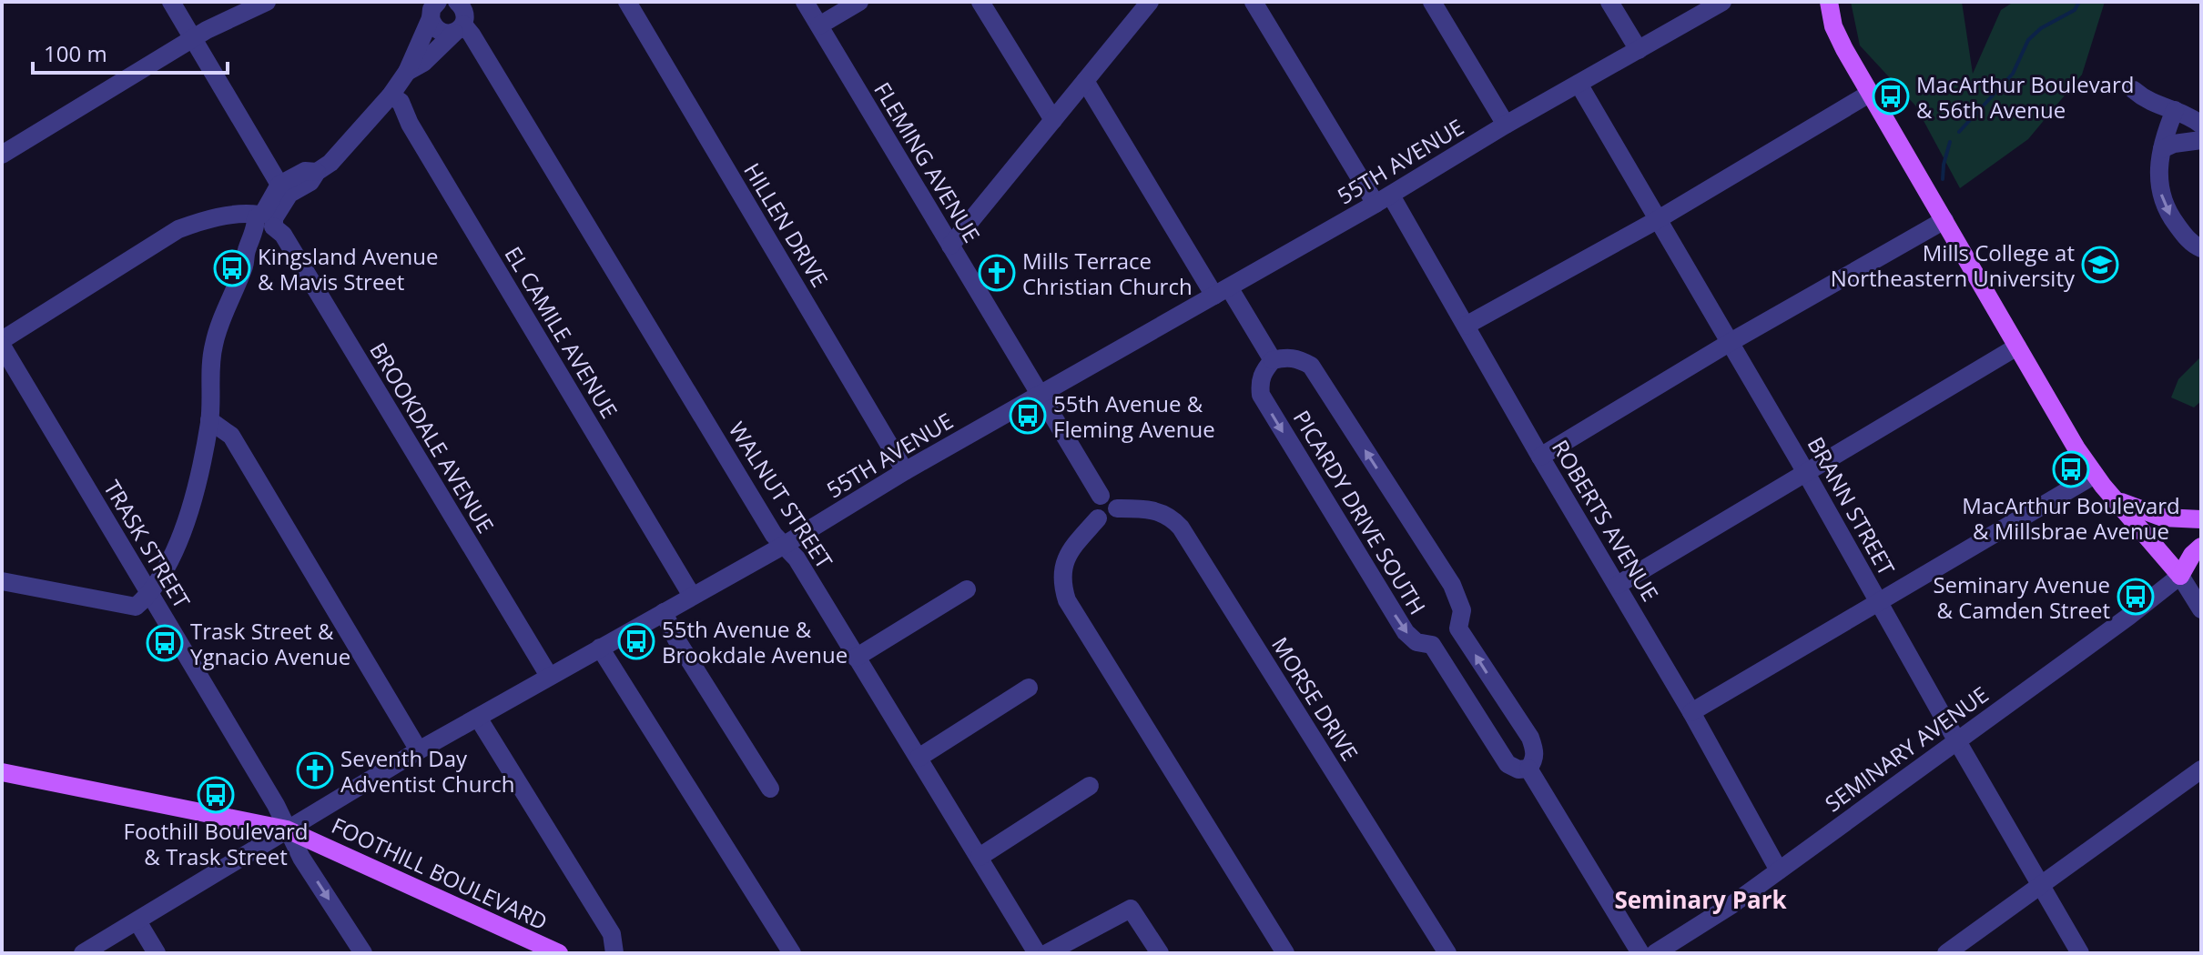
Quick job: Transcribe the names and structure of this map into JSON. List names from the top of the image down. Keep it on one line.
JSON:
{"streets":{"main road":["FOOTHILL BOULEVARD"],"street":["55TH AVENUE","FLEMING AVENUE","HILLEN DRIVE","EL CAMILE AVENUE","BROOKDALE AVENUE","WALNUT STREET","BRANN STREET","PICARDY DRIVE SOUTH","ROBERTS AVENUE","TRASK STREET","MORSE DRIVE","SEMINARY AVENUE"]},"crossings":[["55TH AVENUE","FLEMING AVENUE"],["55TH AVENUE","HILLEN DRIVE"],["55TH AVENUE","EL CAMILE AVENUE"],["55TH AVENUE","BROOKDALE AVENUE"],["55TH AVENUE","WALNUT STREET"],["55TH AVENUE","BRANN STREET"],["55TH AVENUE","ROBERTS AVENUE"],["55TH AVENUE","TRASK STREET"],["55TH AVENUE","FOOTHILL BOULEVARD"],["FLEMING AVENUE","MORSE DRIVE"],["BRANN STREET","SEMINARY AVENUE"],["ROBERTS AVENUE","SEMINARY AVENUE"],["TRASK STREET","FOOTHILL BOULEVARD"]],"districts":["Seminary Park"],"places":{"bus stop":["MacArthur Boulevard & 56th Avenue","Kingsland Avenue & Mavis Street","55th Avenue & Fleming Avenue","MacArthur Boulevard & Millsbrae Avenue","Seminary Avenue & Camden Street","55th Avenue & Brookdale Avenue","Trask Street & Ygnacio Avenue","Foothill Boulevard & Trask Street"],"school or university":["Mills College at Northeastern University"],"church":["Mills Terrace Christian Church","Seventh Day Adventist Church"]},"scale_bar":"100 m"}
